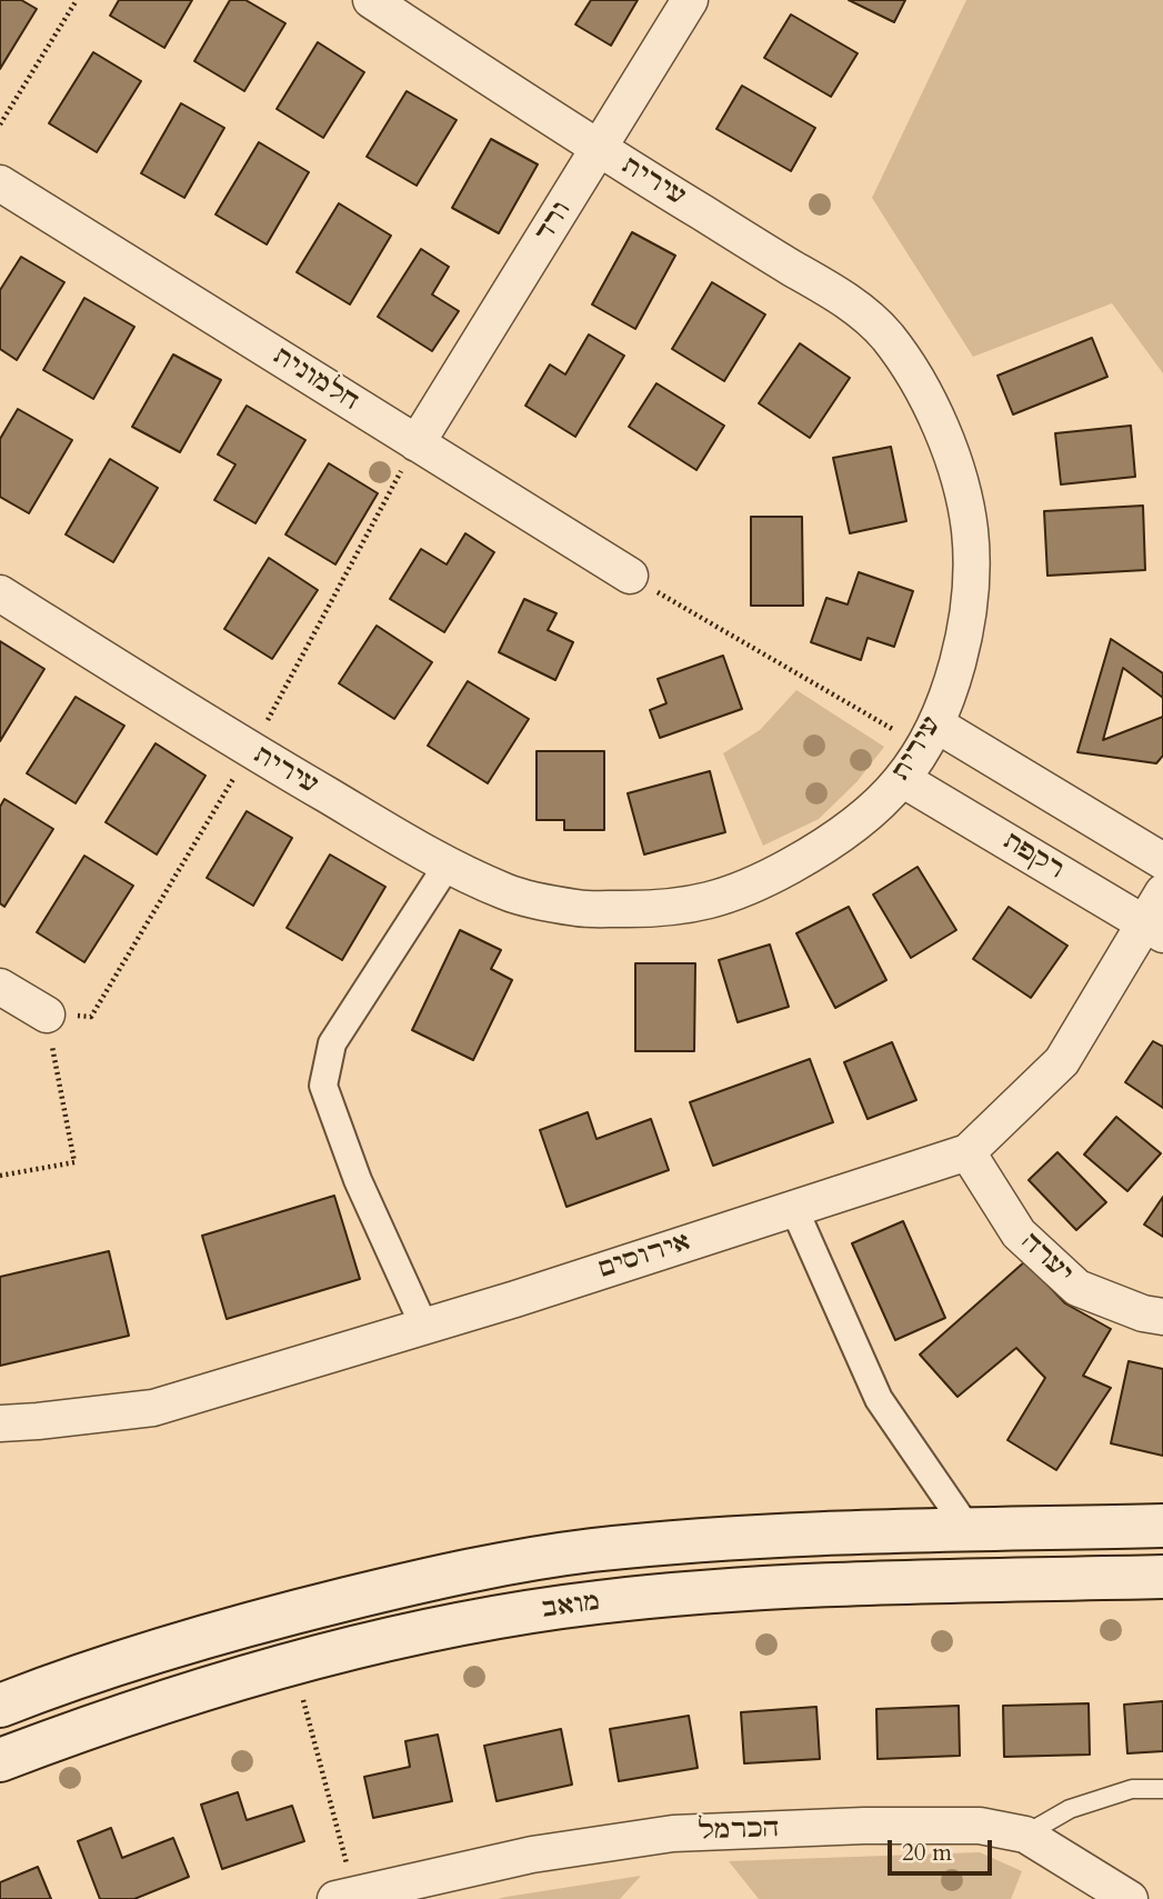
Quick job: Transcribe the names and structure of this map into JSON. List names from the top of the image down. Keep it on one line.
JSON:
{"streets":{"main road":["מואב"],"street":["עירית","ורד","חלמונית","רקפת","אירוסים","יערה","הכרמל"]},"crossings":[["עירית","ורד"],["עירית","רקפת"],["ורד","חלמונית"],["רקפת","אירוסים"],["אירוסים","יערה"]],"scale_bar":"20 m"}
